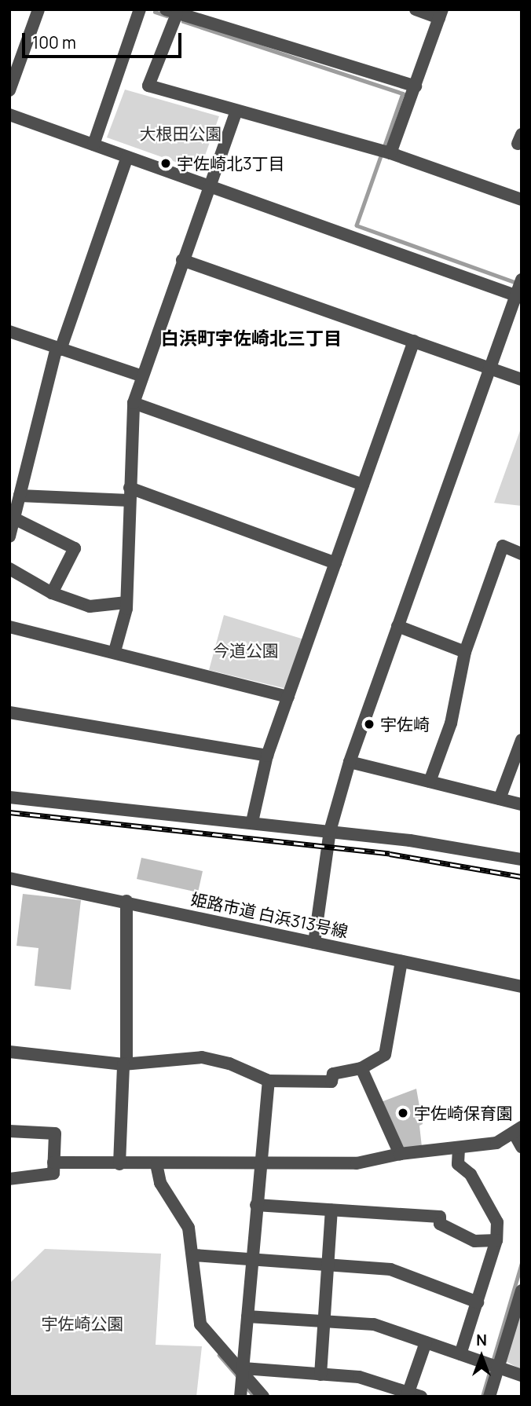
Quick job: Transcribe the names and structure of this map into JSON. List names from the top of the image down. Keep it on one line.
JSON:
{"streets":{"street":["姫路市道 白浜313号線"]},"districts":["白浜町宇佐崎北三丁目"],"parks":["大根田公園","今道公園","宇佐崎公園"],"places":["宇佐崎北3丁目","宇佐崎","宇佐崎保育園"],"scale_bar":"100 m","north":"top"}
